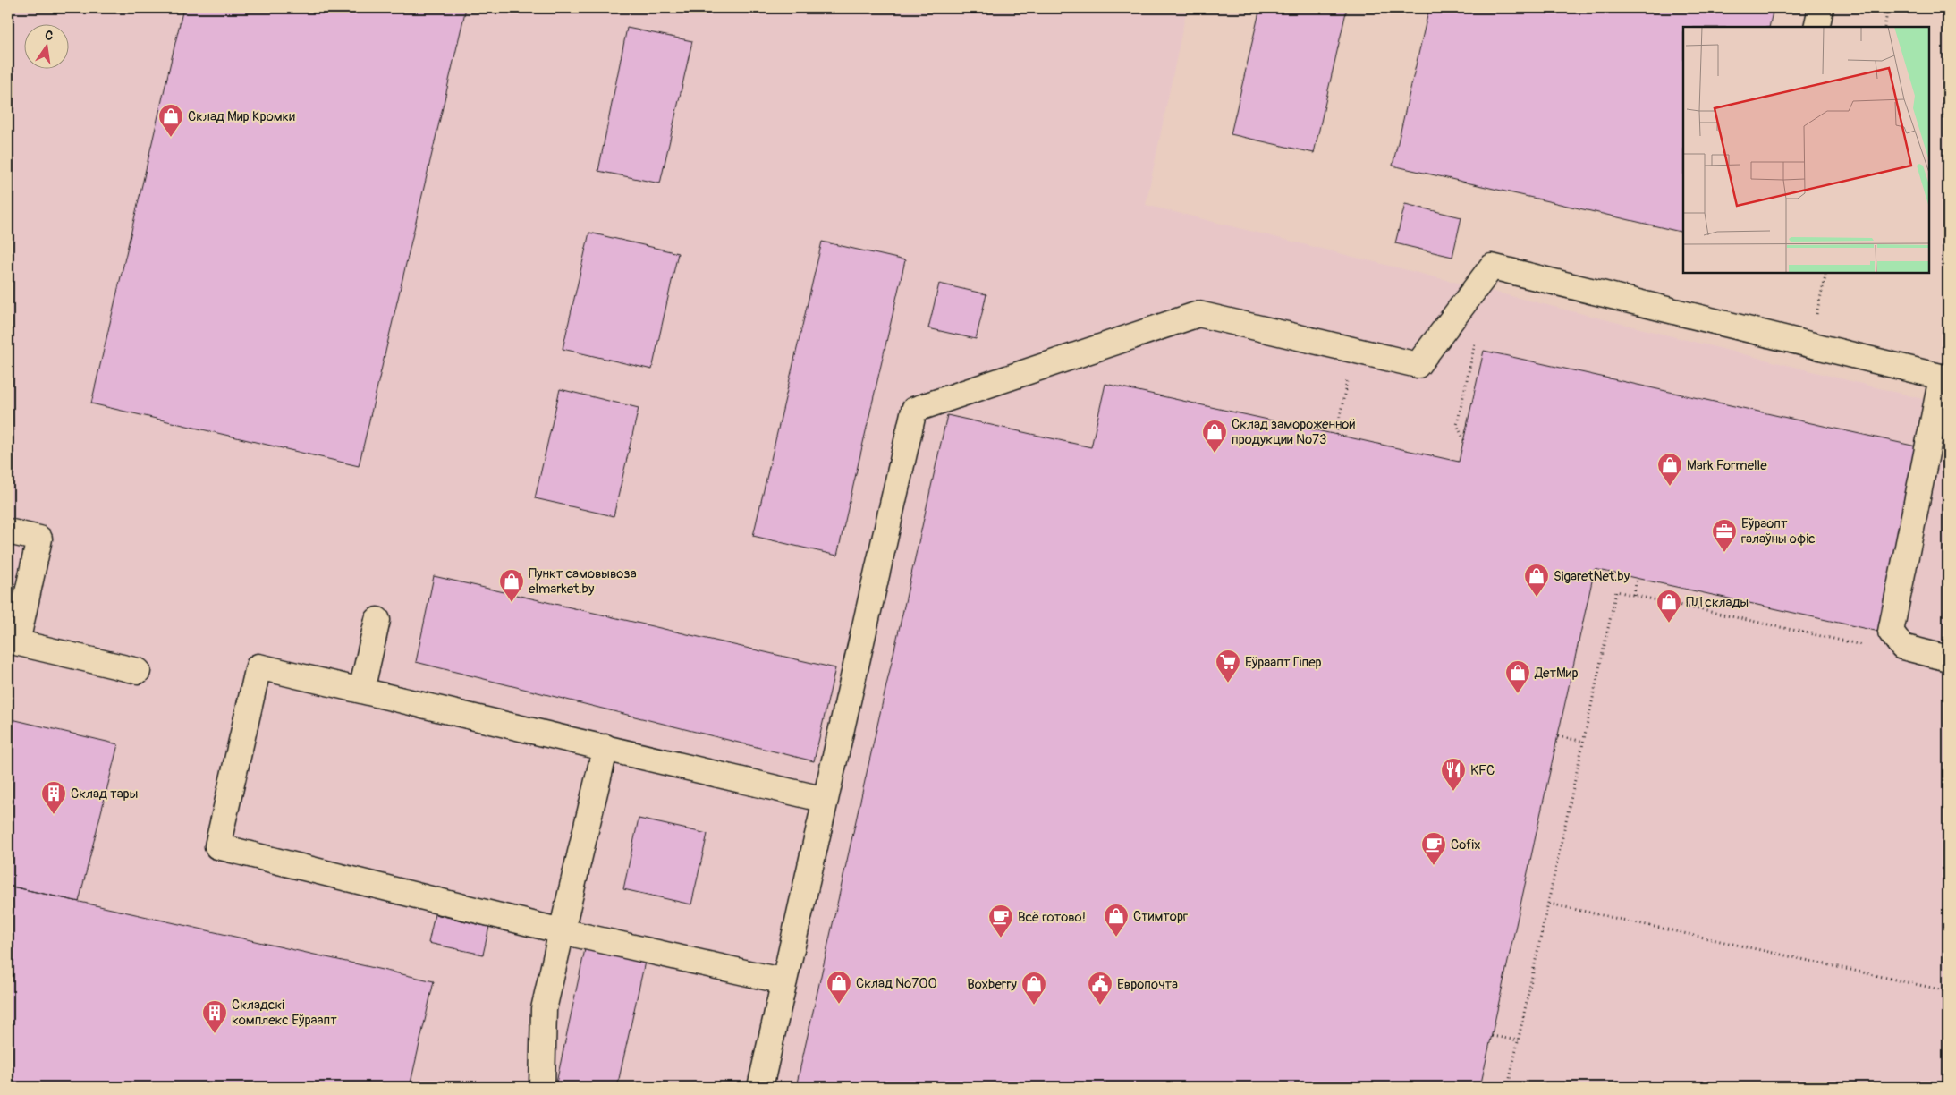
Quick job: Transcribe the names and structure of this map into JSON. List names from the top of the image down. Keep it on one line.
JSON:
{"places":{"shop":["Склад Мир Кромки","Склад замороженной продукции №73","Mark Formelle","SigaretNet.by","Пункт самовывоза elmarket.by","ПЛ склады","ДетМир","Стимторг","Склад №700","Boxberry"],"office":["Еўраопт галаўны офіс"],"supermarket":["Еўраапт Гіпер"],"restaurant":["KFC"],"building":["Склад тары","Складскі комплекс Еўраапт"],"cafe":["Cofix","Всё готово!"],"public building":["Европочта"]},"north":"top"}
